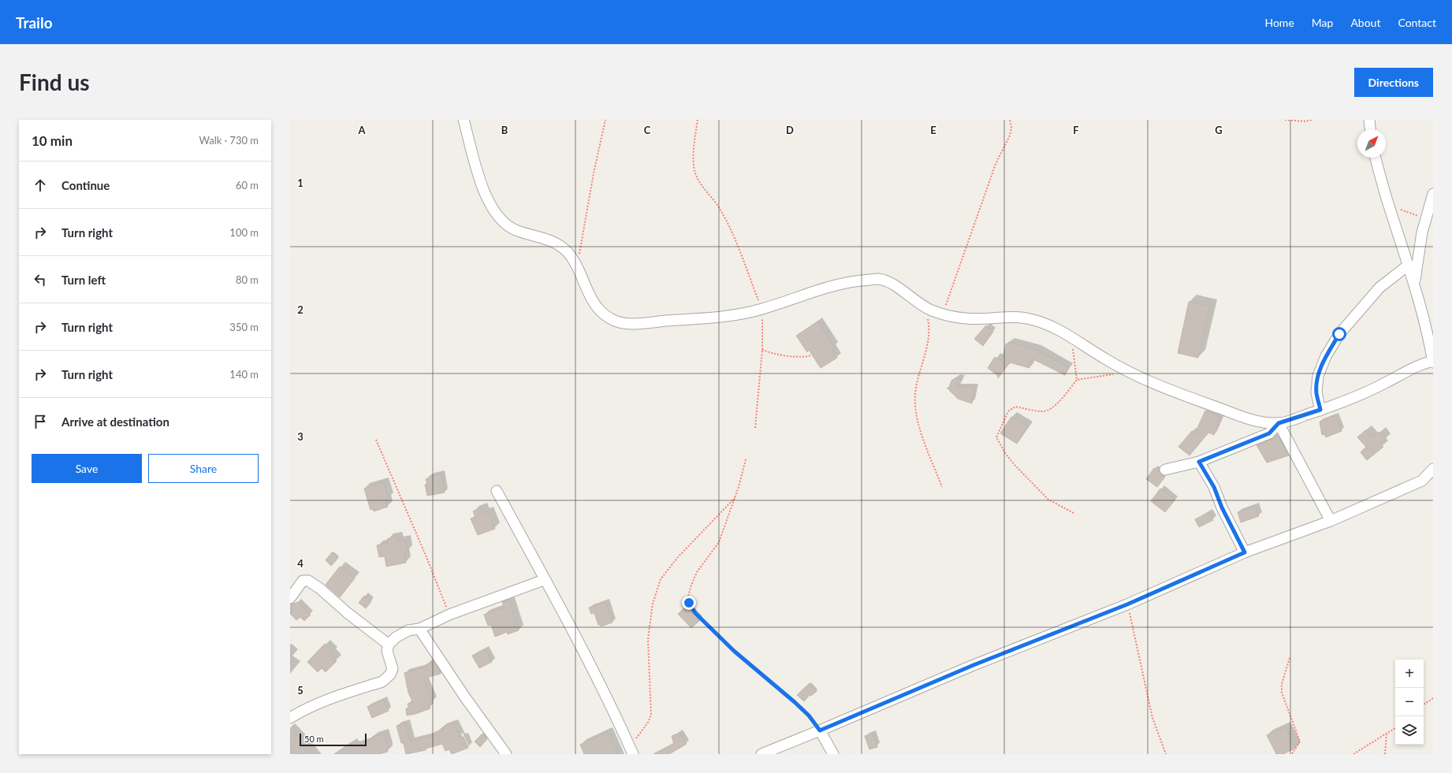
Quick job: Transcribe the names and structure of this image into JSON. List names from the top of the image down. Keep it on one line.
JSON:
{"scale_bar":"50 m","north":"top right","page":{"header":"Trailo","nav":["Home","Map","About","Contact"],"buttons":["Directions",["Save","Share"]],"title":"Find us","heading":["10 min","Walk · 730 m"],"list":[["Continue","60 m"],["Turn right","100 m"],["Turn left","80 m"],["Turn right","350 m"],["Turn right","140 m"],"Arrive at destination"],"map_buttons":["+","−"],"scale":"50 m"},"grid":{"columns":["A","B","C","D","E","F","G"],"rows":["1","2","3","4","5"]}}
